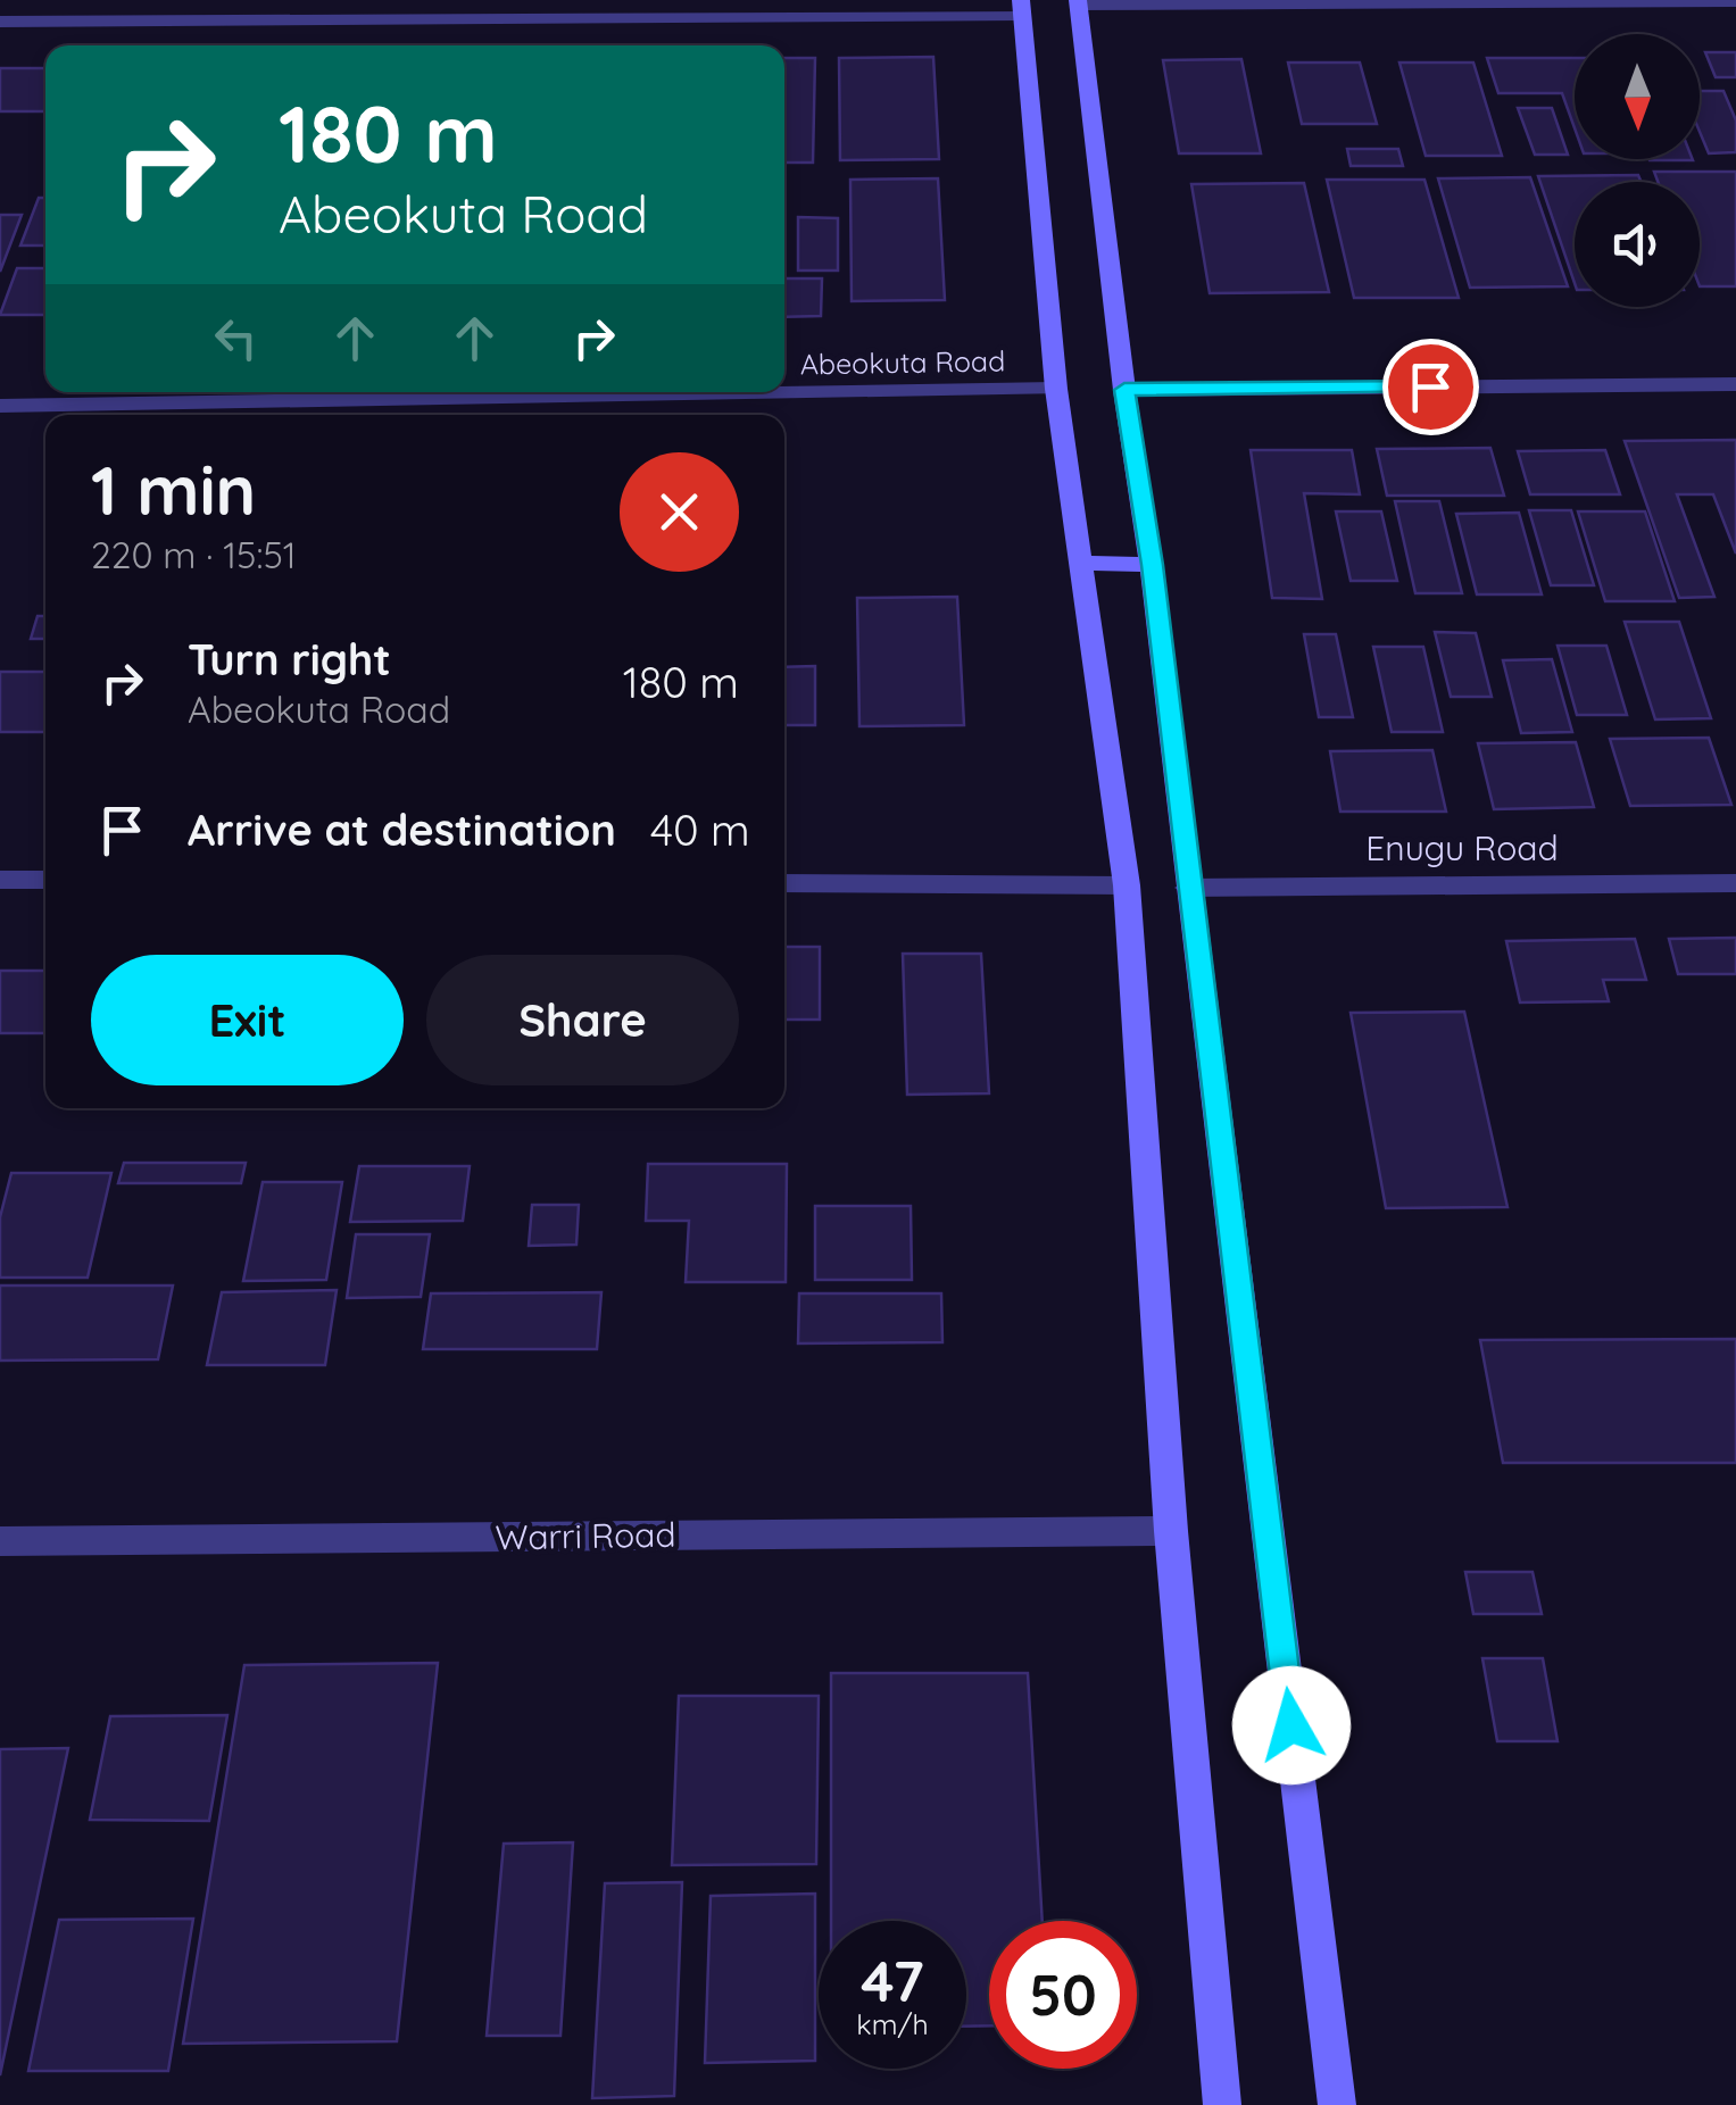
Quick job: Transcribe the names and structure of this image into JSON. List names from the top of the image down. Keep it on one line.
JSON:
{"streets":{"street":["Abeokuta Road","Enugu Road","Warri Road"]},"north":"bottom","page":{"turn":["180 m","Abeokuta Road"],"heading":["1 min","220 m · 15:51"],"list":[{"name":"Turn right","note":"Abeokuta Road","value":"180 m"},{"name":"Arrive at destination","value":"40 m"}],"buttons":["Exit","Share"],"speed":"47 km/h","limit":"50"}}
